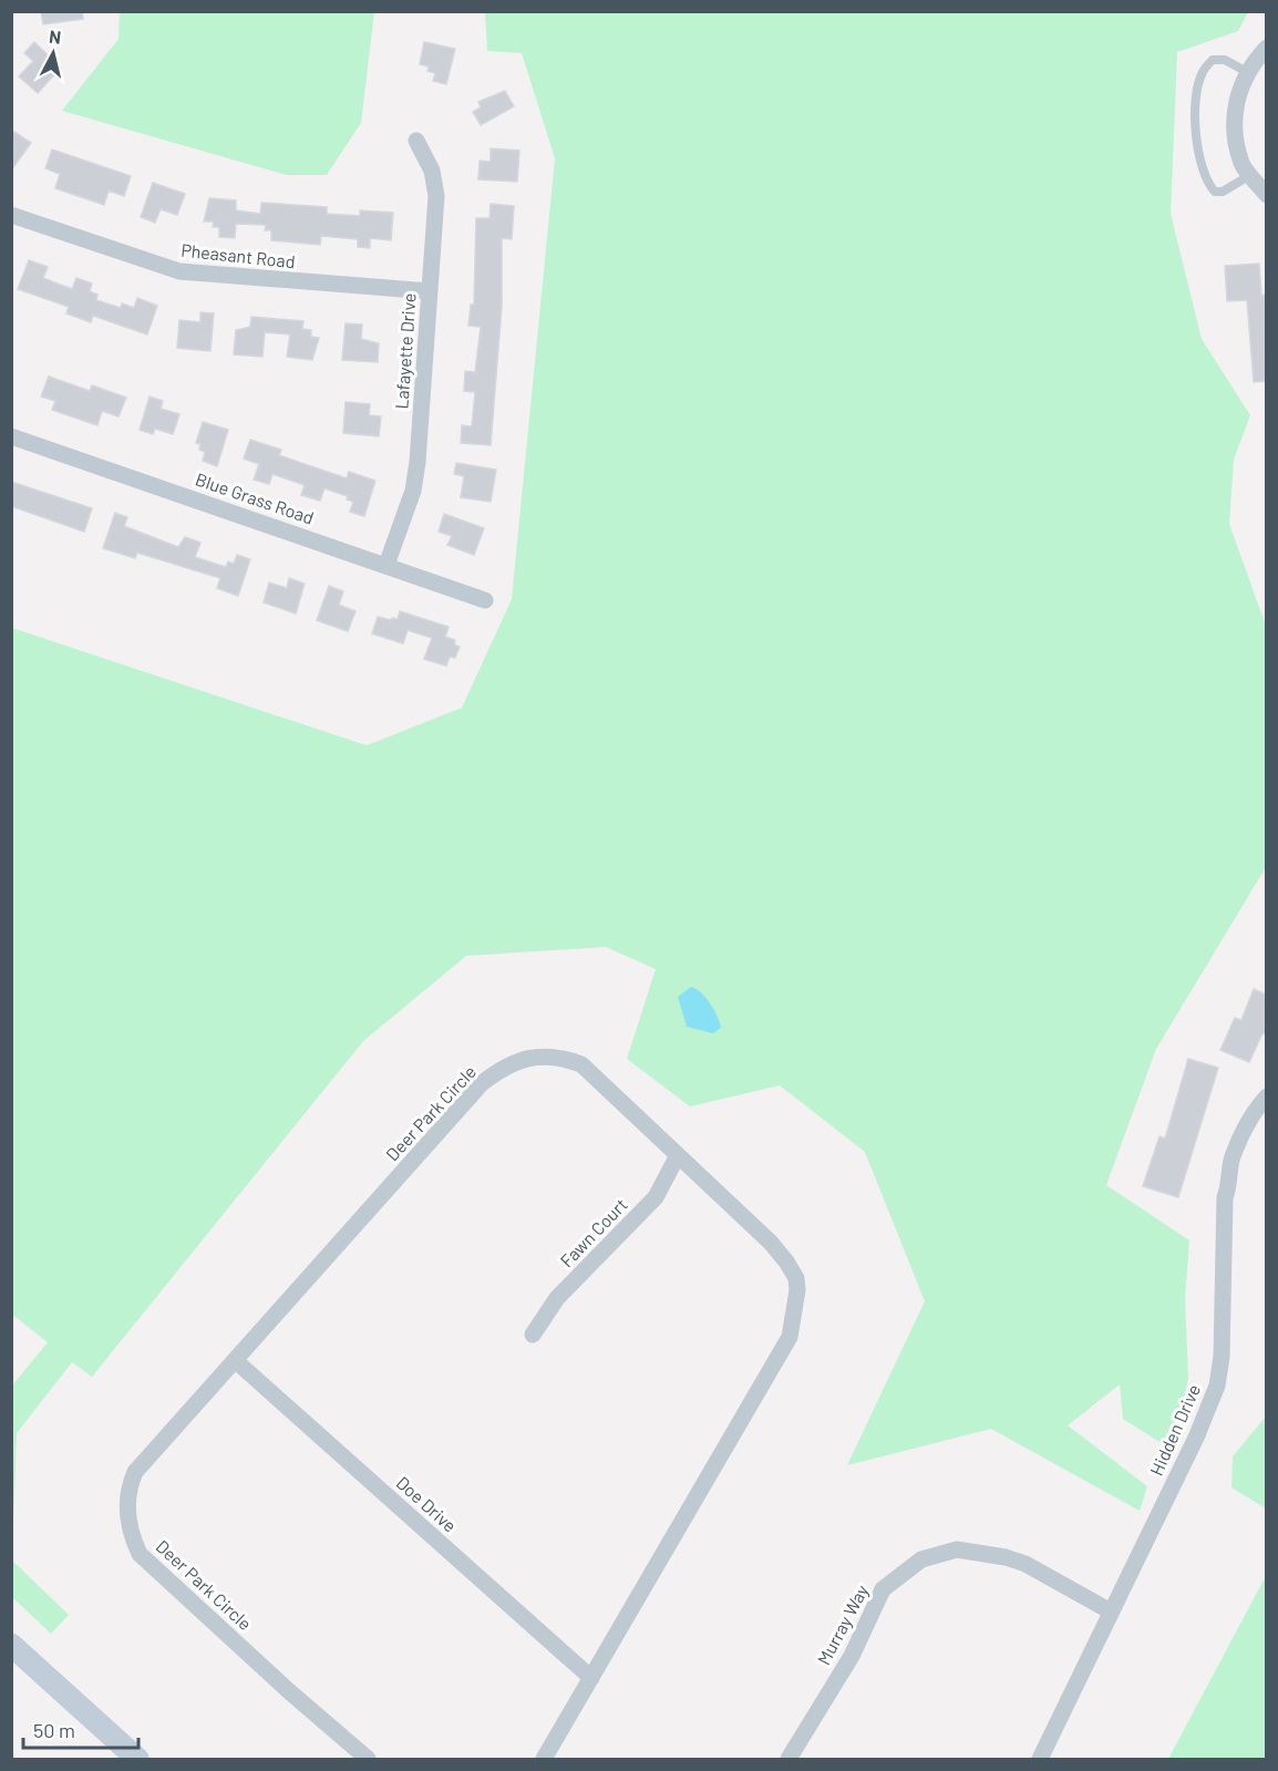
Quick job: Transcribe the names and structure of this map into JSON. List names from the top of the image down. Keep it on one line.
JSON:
{"streets":{"street":["Pheasant Road","Lafayette Drive","Blue Grass Road","Deer Park Circle","Fawn Court","Hidden Drive","Doe Drive","Murray Way"]},"crossings":[["Pheasant Road","Lafayette Drive"],["Lafayette Drive","Blue Grass Road"],["Deer Park Circle","Fawn Court"],["Deer Park Circle","Doe Drive"],["Hidden Drive","Murray Way"]],"scale_bar":"50 m","north":"top"}
